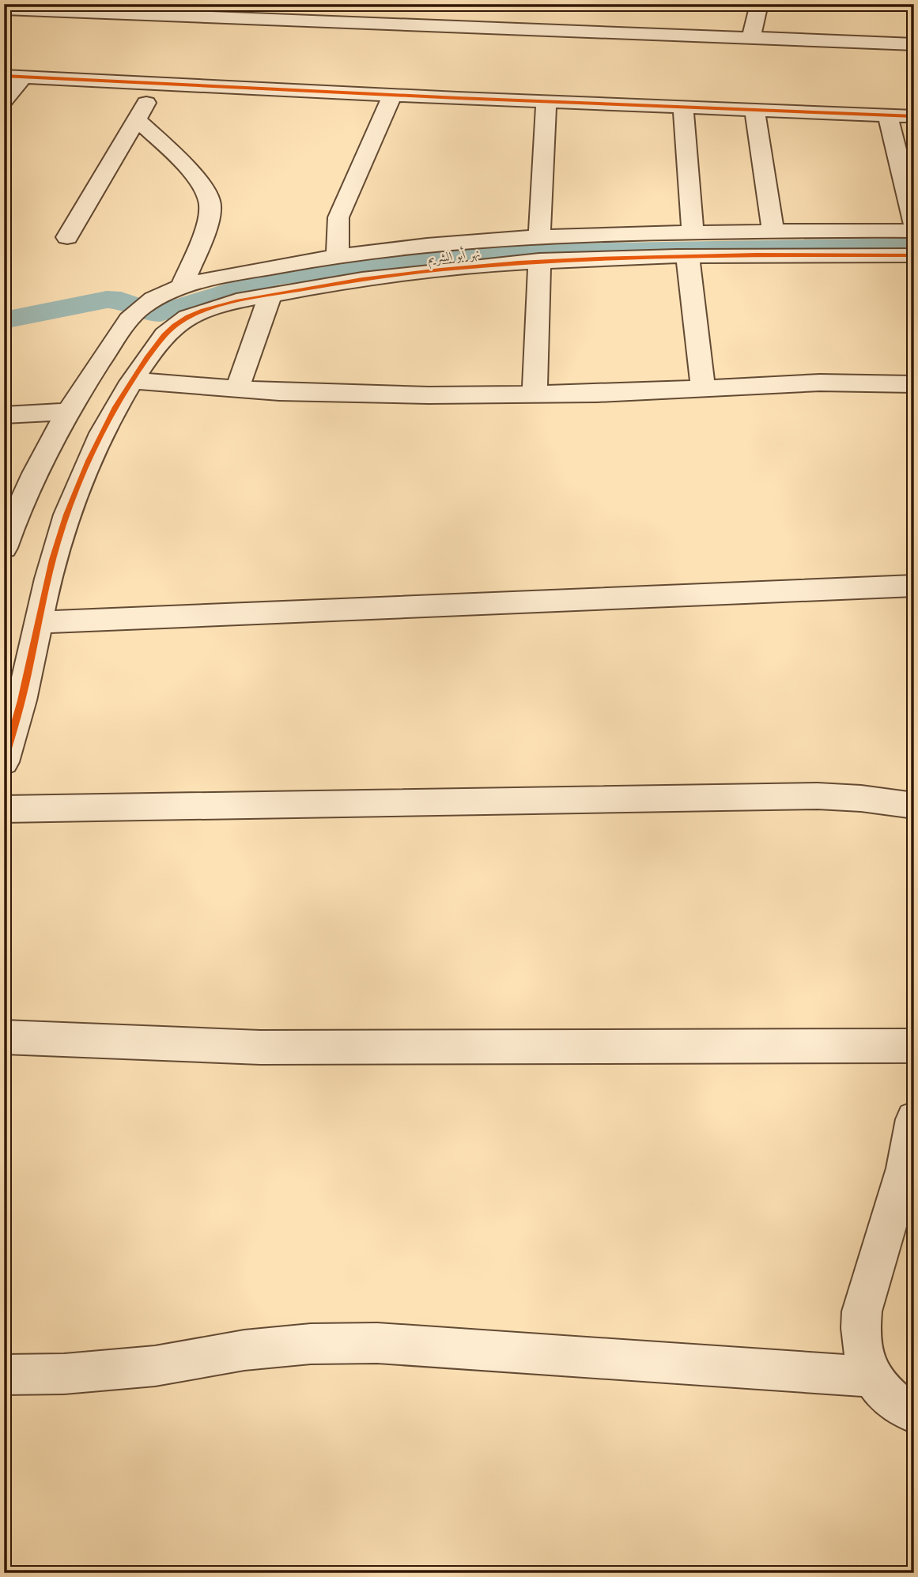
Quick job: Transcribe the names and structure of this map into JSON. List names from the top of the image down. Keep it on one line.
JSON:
{"water":["نهر أبو الشريم"]}
